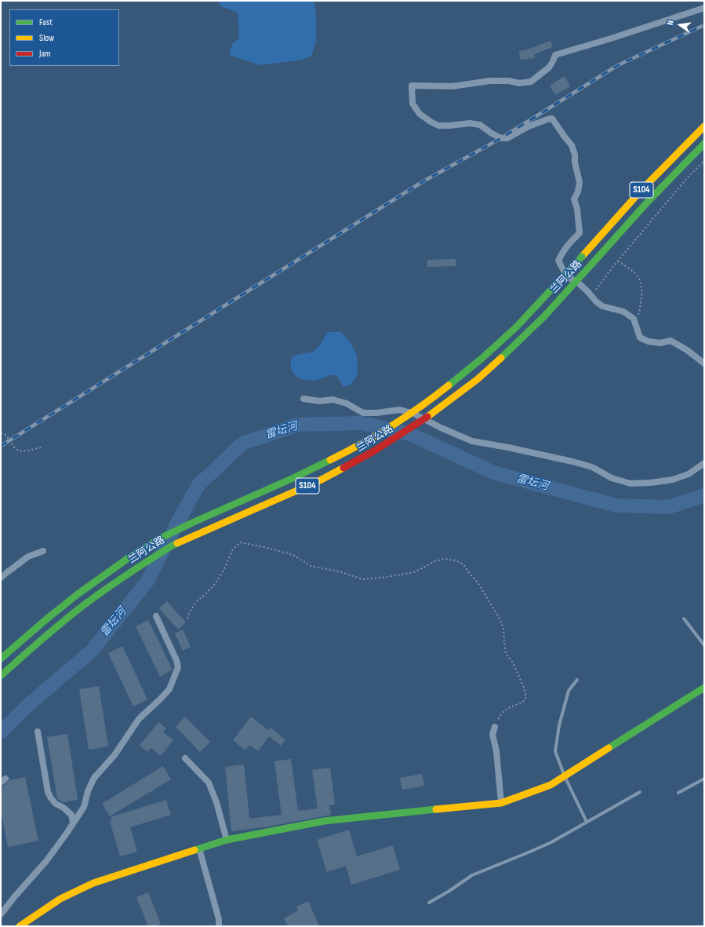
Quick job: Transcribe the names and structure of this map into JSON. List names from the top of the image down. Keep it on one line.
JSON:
{"streets":{"main road":["S104","兰阿公路"]},"water":["雷坛河"],"legend":["Fast","Slow","Jam"],"north":"left"}
